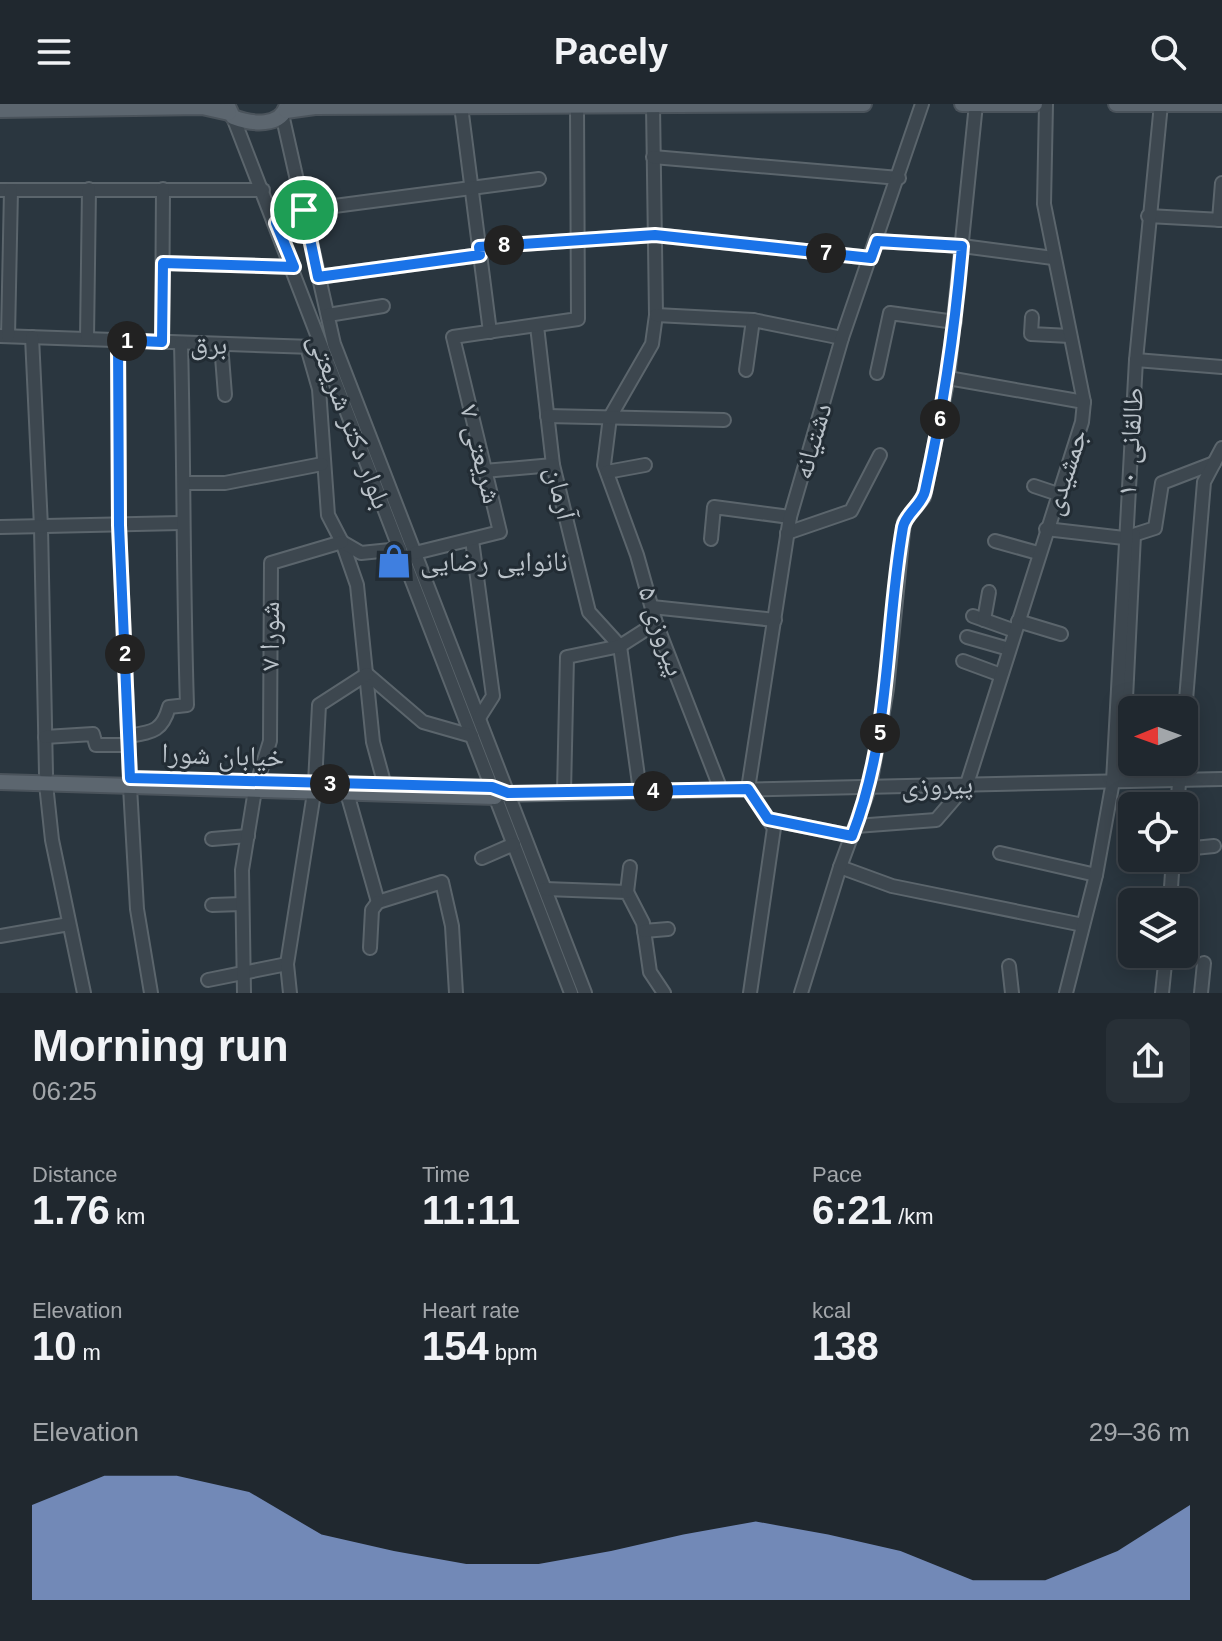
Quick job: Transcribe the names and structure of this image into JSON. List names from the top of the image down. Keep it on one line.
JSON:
{"streets":{"main road":["خیابان شورا"],"street":["برق","بلوار دکتر شریعتی","دشتیانه","طالقانی ۱۰","شریعتی ۷","جمشیدی","آرمان","پیروزی ۵","شورا ۷","پیروزی"]},"crossings":[["برق","بلوار دکتر شریعتی"],["بلوار دکتر شریعتی","شریعتی ۷"],["بلوار دکتر شریعتی","خیابان شورا"],["بلوار دکتر شریعتی","پیروزی"],["دشتیانه","پیروزی"],["طالقانی ۱۰","پیروزی"],["جمشیدی","پیروزی"],["پیروزی ۵","پیروزی"],["شورا ۷","خیابان شورا"],["خیابان شورا","پیروزی"]],"places":{"shop":["نانوایی رضایی"]},"north":"left","page":{"header":"Pacely","pins":["8","7","1","6","2","5","3","4"],"heading":["Morning run","06:25"],"stats":[["Distance","1.76 km"],["Time","11:11"],["Pace","6:21 /km"],["Elevation","10 m"],["Heart rate","154 bpm"],["kcal","138"]],"chart":["Elevation","29–36 m"]}}
